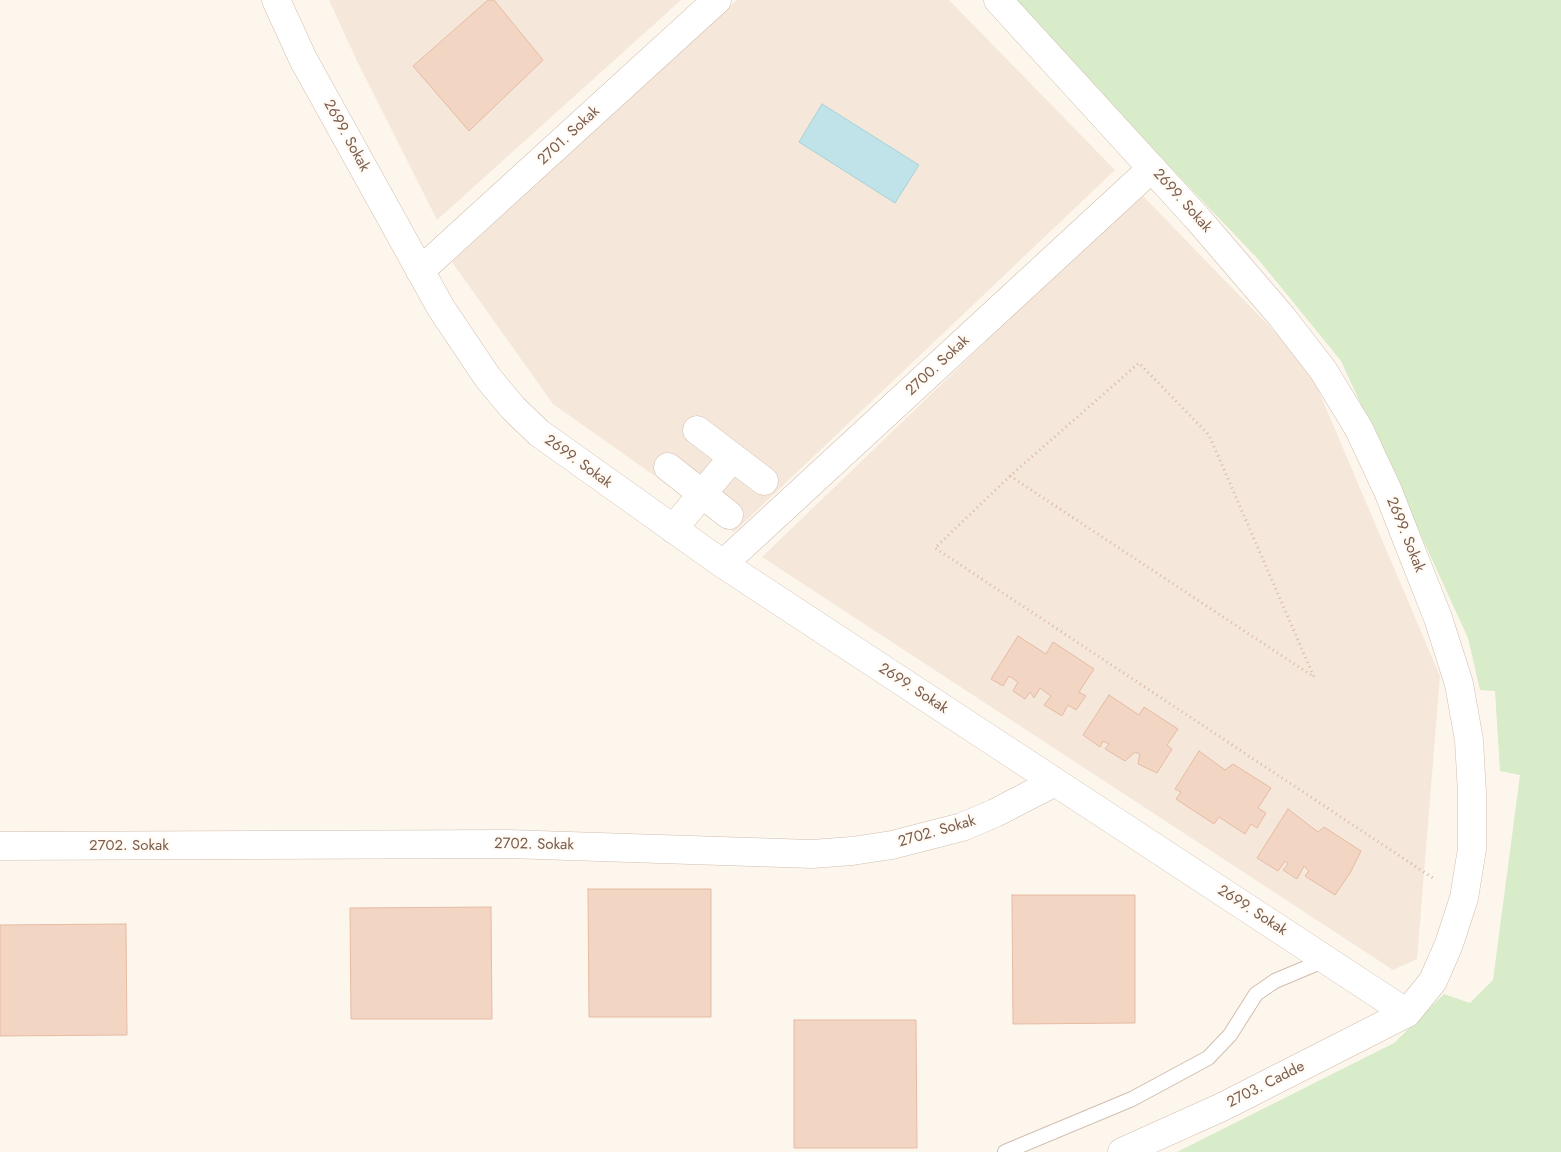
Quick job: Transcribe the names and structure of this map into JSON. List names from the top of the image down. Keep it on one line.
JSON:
{"streets":{"street":["2699. Sokak","2701. Sokak","2700. Sokak","2702. Sokak","2703. Cadde"]},"crossings":[["2699. Sokak","2701. Sokak"],["2699. Sokak","2700. Sokak"],["2699. Sokak","2702. Sokak"],["2699. Sokak","2703. Cadde"]]}
